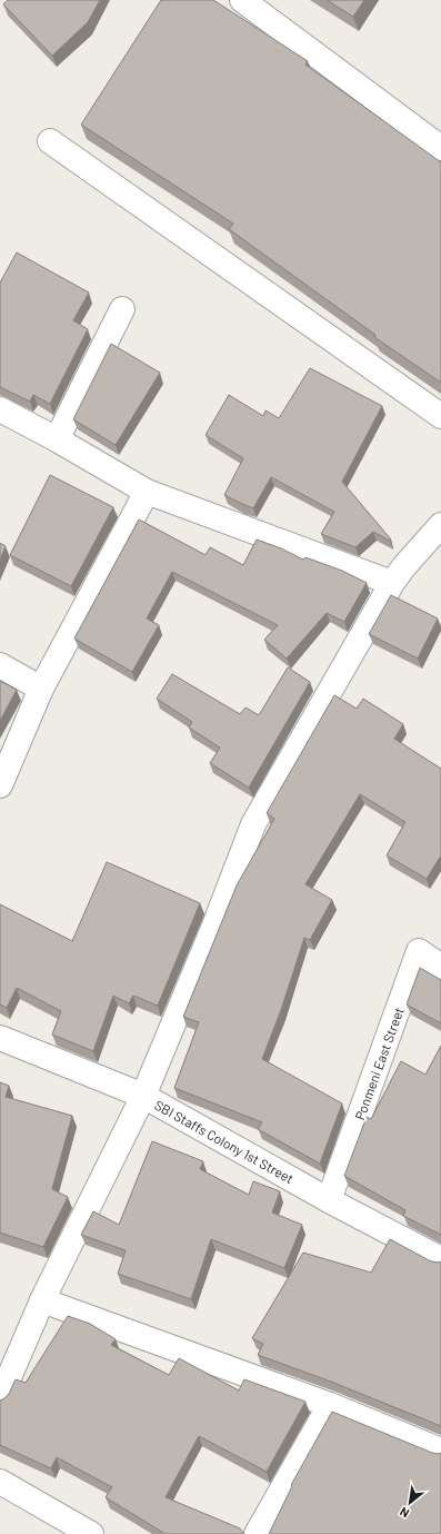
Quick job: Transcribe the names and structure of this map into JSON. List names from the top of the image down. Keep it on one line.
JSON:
{"streets":{"street":["Ponmeni East Street","SBI Staffs Colony 1st Street"]},"crossings":[["Ponmeni East Street","SBI Staffs Colony 1st Street"]],"north":"bottom left"}
